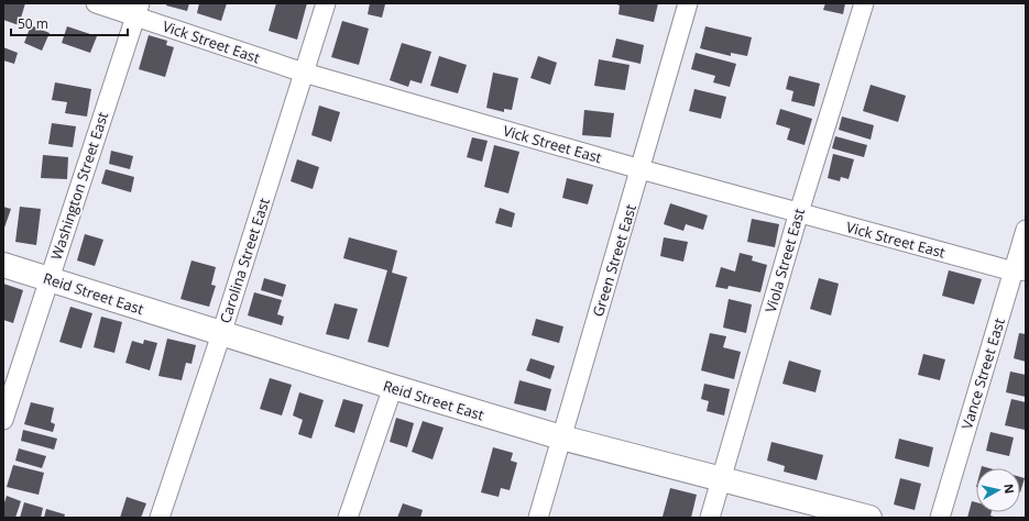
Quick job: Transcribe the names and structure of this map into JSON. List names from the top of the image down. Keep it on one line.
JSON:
{"streets":{"street":["Vick Street East","Washington Street East","Carolina Street East","Green Street East","Viola Street East","Reid Street East","Vance Street East"]},"crossings":[["Vick Street East","Washington Street East"],["Vick Street East","Carolina Street East"],["Vick Street East","Green Street East"],["Vick Street East","Viola Street East"],["Vick Street East","Vance Street East"],["Washington Street East","Reid Street East"],["Carolina Street East","Reid Street East"],["Green Street East","Reid Street East"],["Viola Street East","Reid Street East"]],"scale_bar":"50 m","north":"right"}
